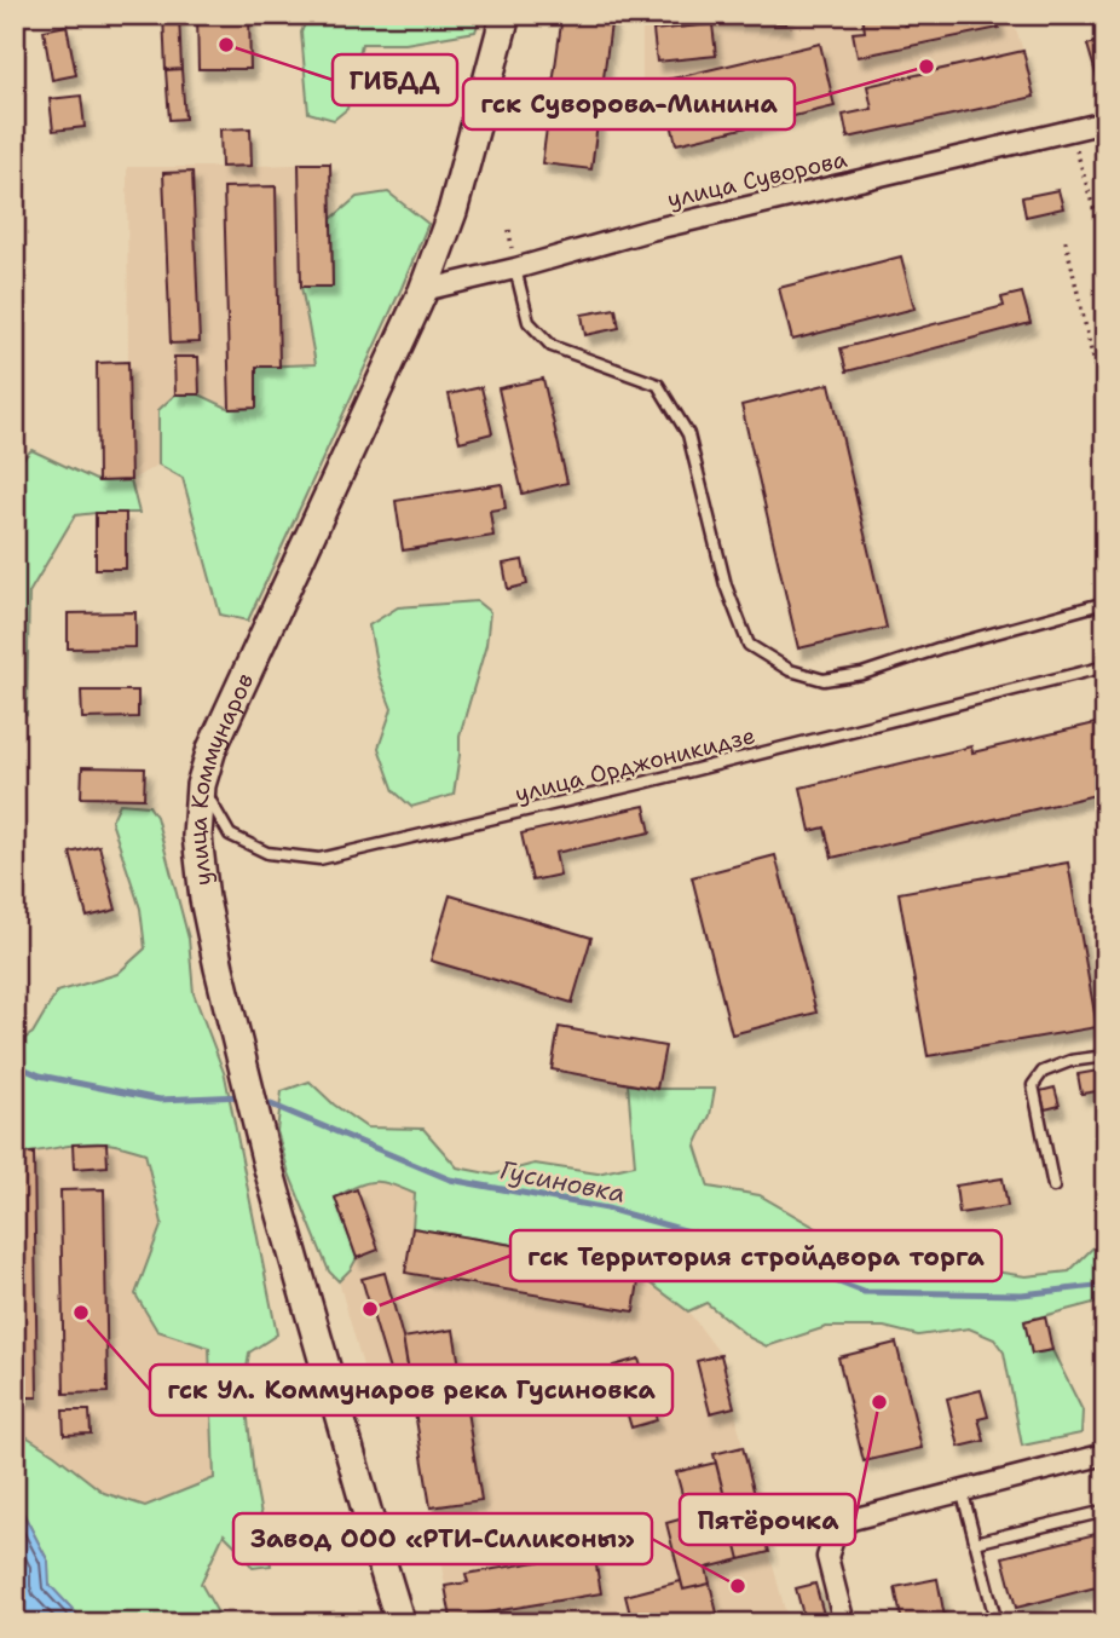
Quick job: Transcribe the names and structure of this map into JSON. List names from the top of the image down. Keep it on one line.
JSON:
{"streets":{"main road":["улица Коммунаров"],"street":["улица Суворова"],"lane":["улица Орджоникидзе"]},"crossings":[["улица Суворова","улица Коммунаров"],["улица Орджоникидзе","улица Коммунаров"]],"water":["Гусиновка"],"places":["ГИБДД","гск Суворова-Минина","гск Территория стройдвора торга","гск Ул. Коммунаров река Гусиновка","Пятёрочка","Завод ООО «РТИ-Силиконы»"]}
